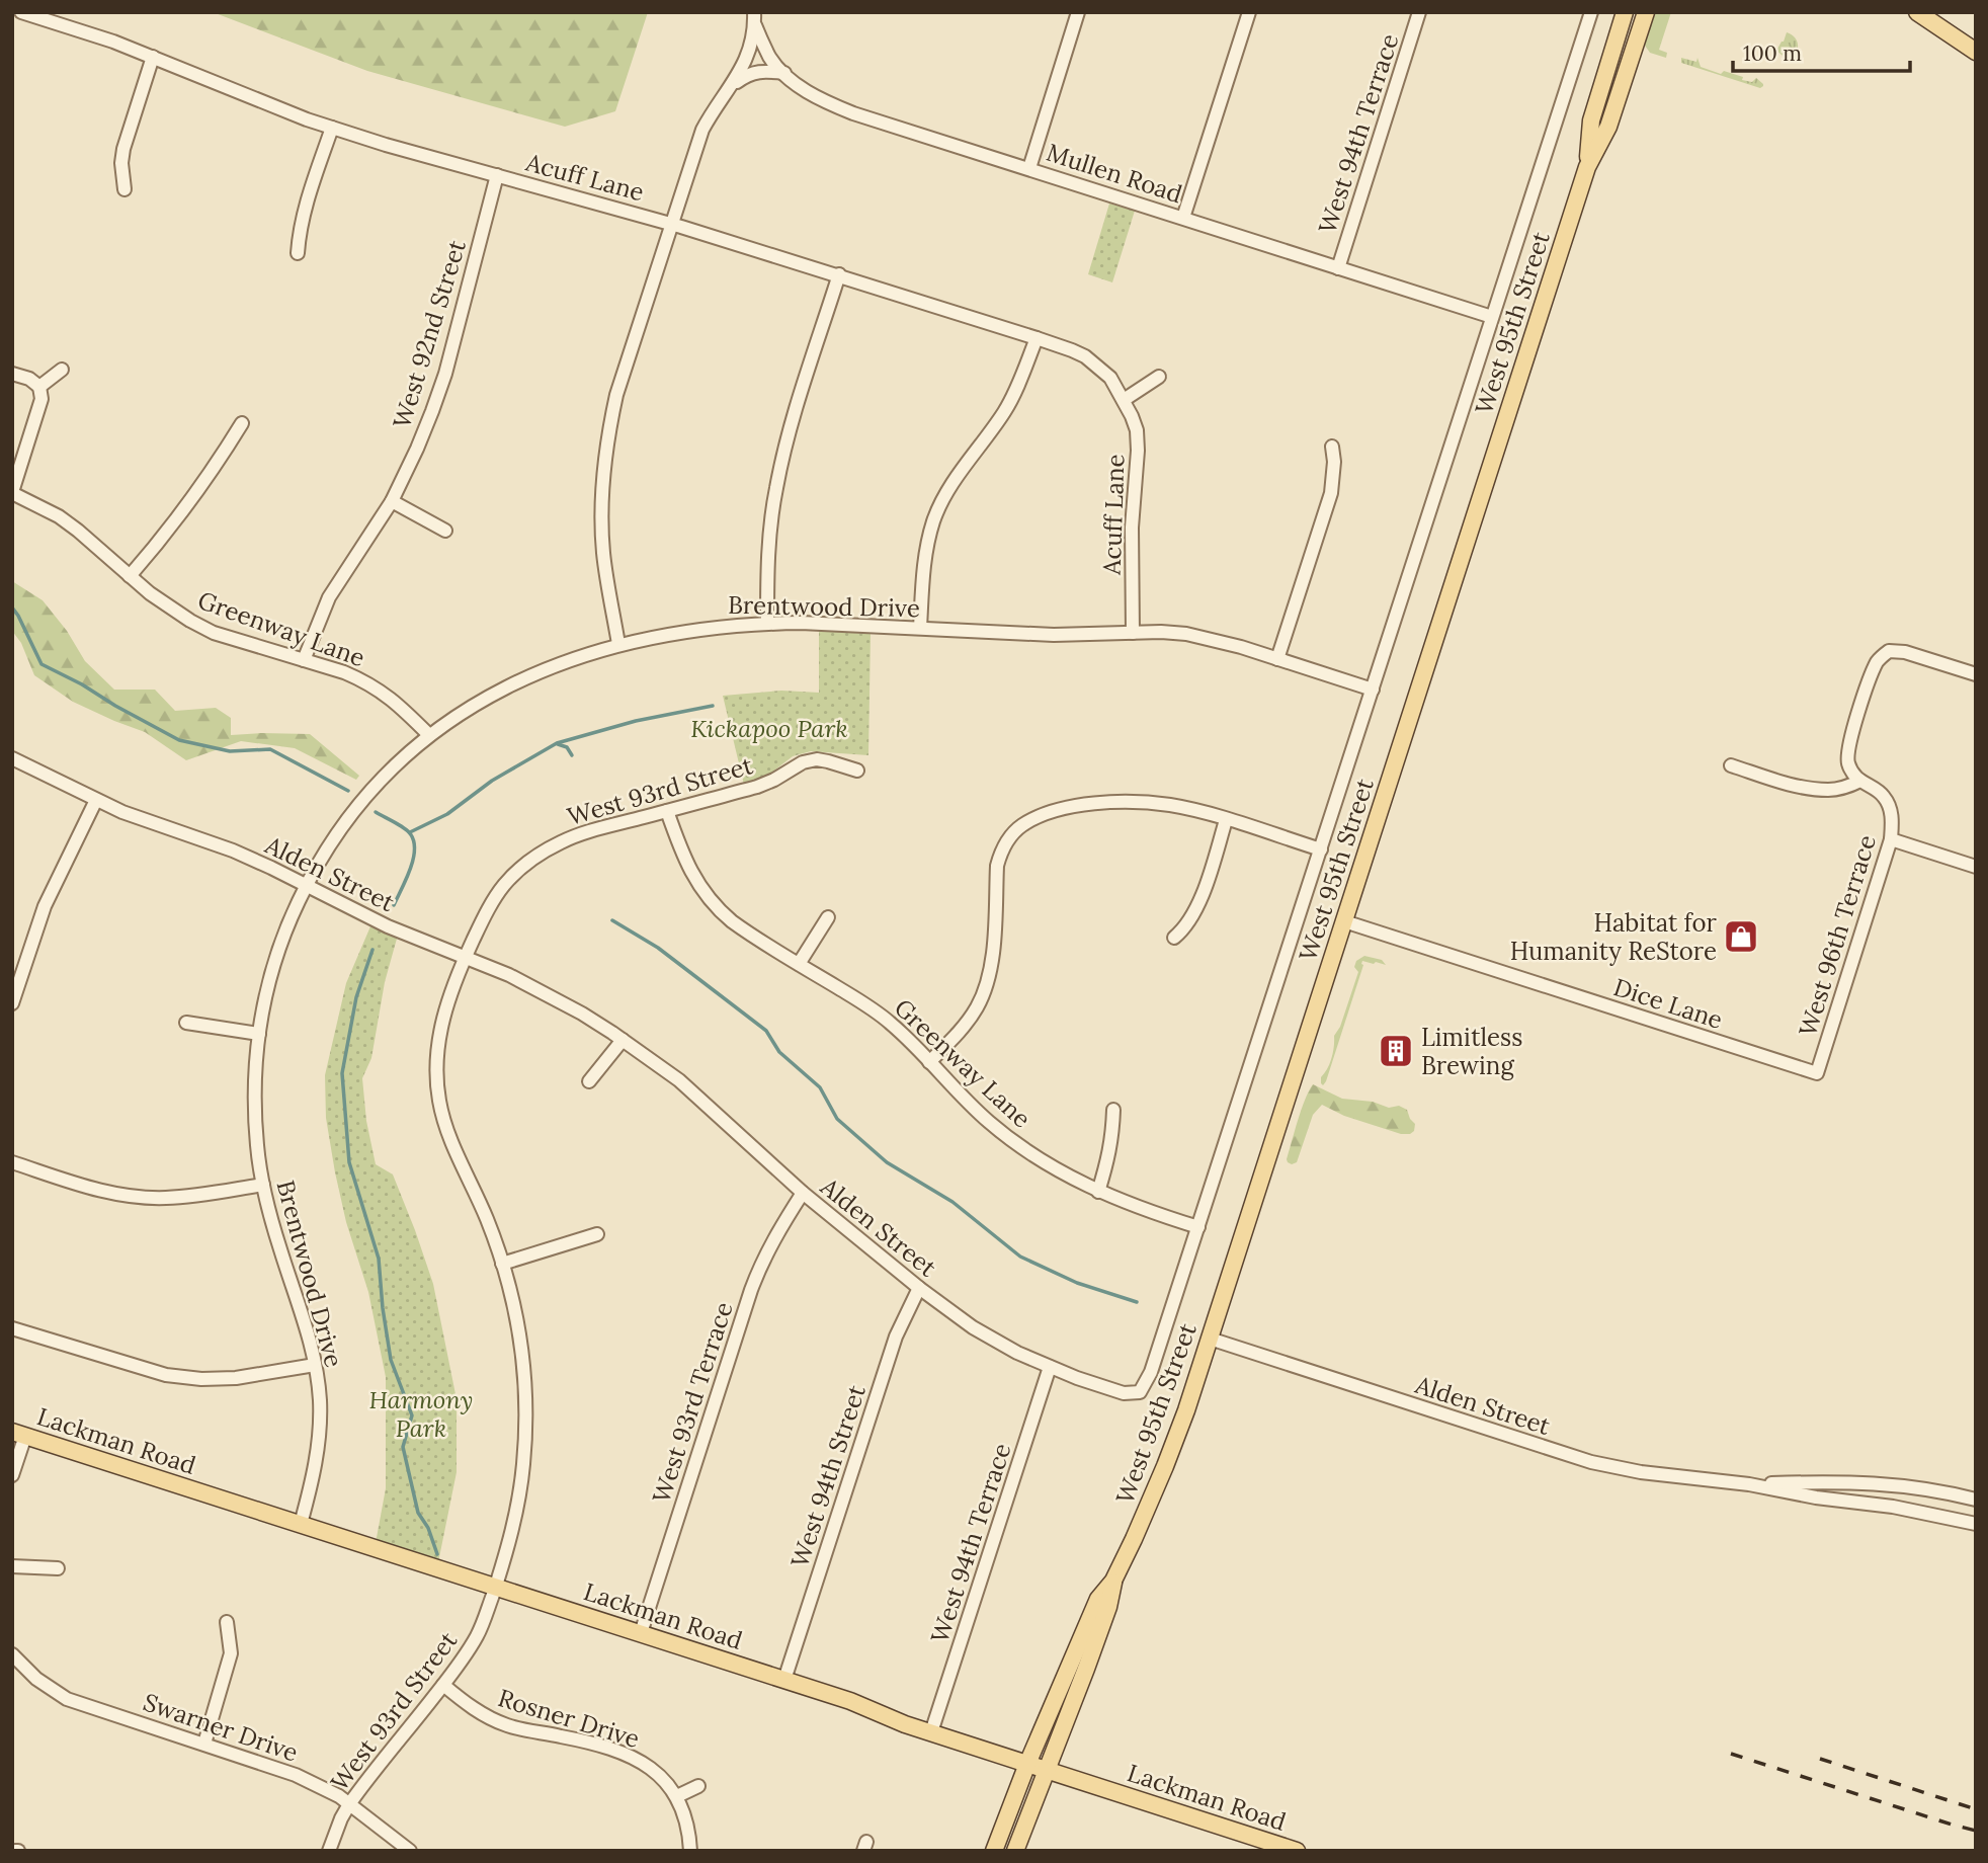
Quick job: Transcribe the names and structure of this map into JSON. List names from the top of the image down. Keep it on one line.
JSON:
{"streets":{"main road":["West 95th Street","Lackman Road"],"street":["West 94th Terrace","Mullen Road","Acuff Lane","West 92nd Street","Brentwood Drive","Greenway Lane","West 93rd Street","Alden Street","West 96th Terrace","Dice Lane","West 93rd Terrace","West 94th Street","Rosner Drive","Swarner Drive"]},"crossings":[["West 94th Terrace","Mullen Road"],["West 94th Terrace","Alden Street"],["West 94th Terrace","Lackman Road"],["Mullen Road","West 95th Street"],["Acuff Lane","West 92nd Street"],["Acuff Lane","Brentwood Drive"],["West 95th Street","Brentwood Drive"],["West 95th Street","Greenway Lane"],["West 95th Street","Alden Street"],["West 95th Street","Dice Lane"],["West 95th Street","Lackman Road"],["West 92nd Street","Greenway Lane"],["Brentwood Drive","Greenway Lane"],["Brentwood Drive","Alden Street"],["Brentwood Drive","Lackman Road"],["Greenway Lane","West 93rd Street"],["West 93rd Street","Alden Street"],["West 93rd Street","Lackman Road"],["West 93rd Street","Rosner Drive"],["West 93rd Street","Swarner Drive"],["Alden Street","West 93rd Terrace"],["Alden Street","West 94th Street"],["West 96th Terrace","Dice Lane"],["West 93rd Terrace","Lackman Road"],["Lackman Road","West 94th Street"]],"parks":["Kickapoo Park","Harmony Park"],"places":{"shop":["Habitat for Humanity ReStore"],"building":["Limitless Brewing"]},"scale_bar":"100 m"}
